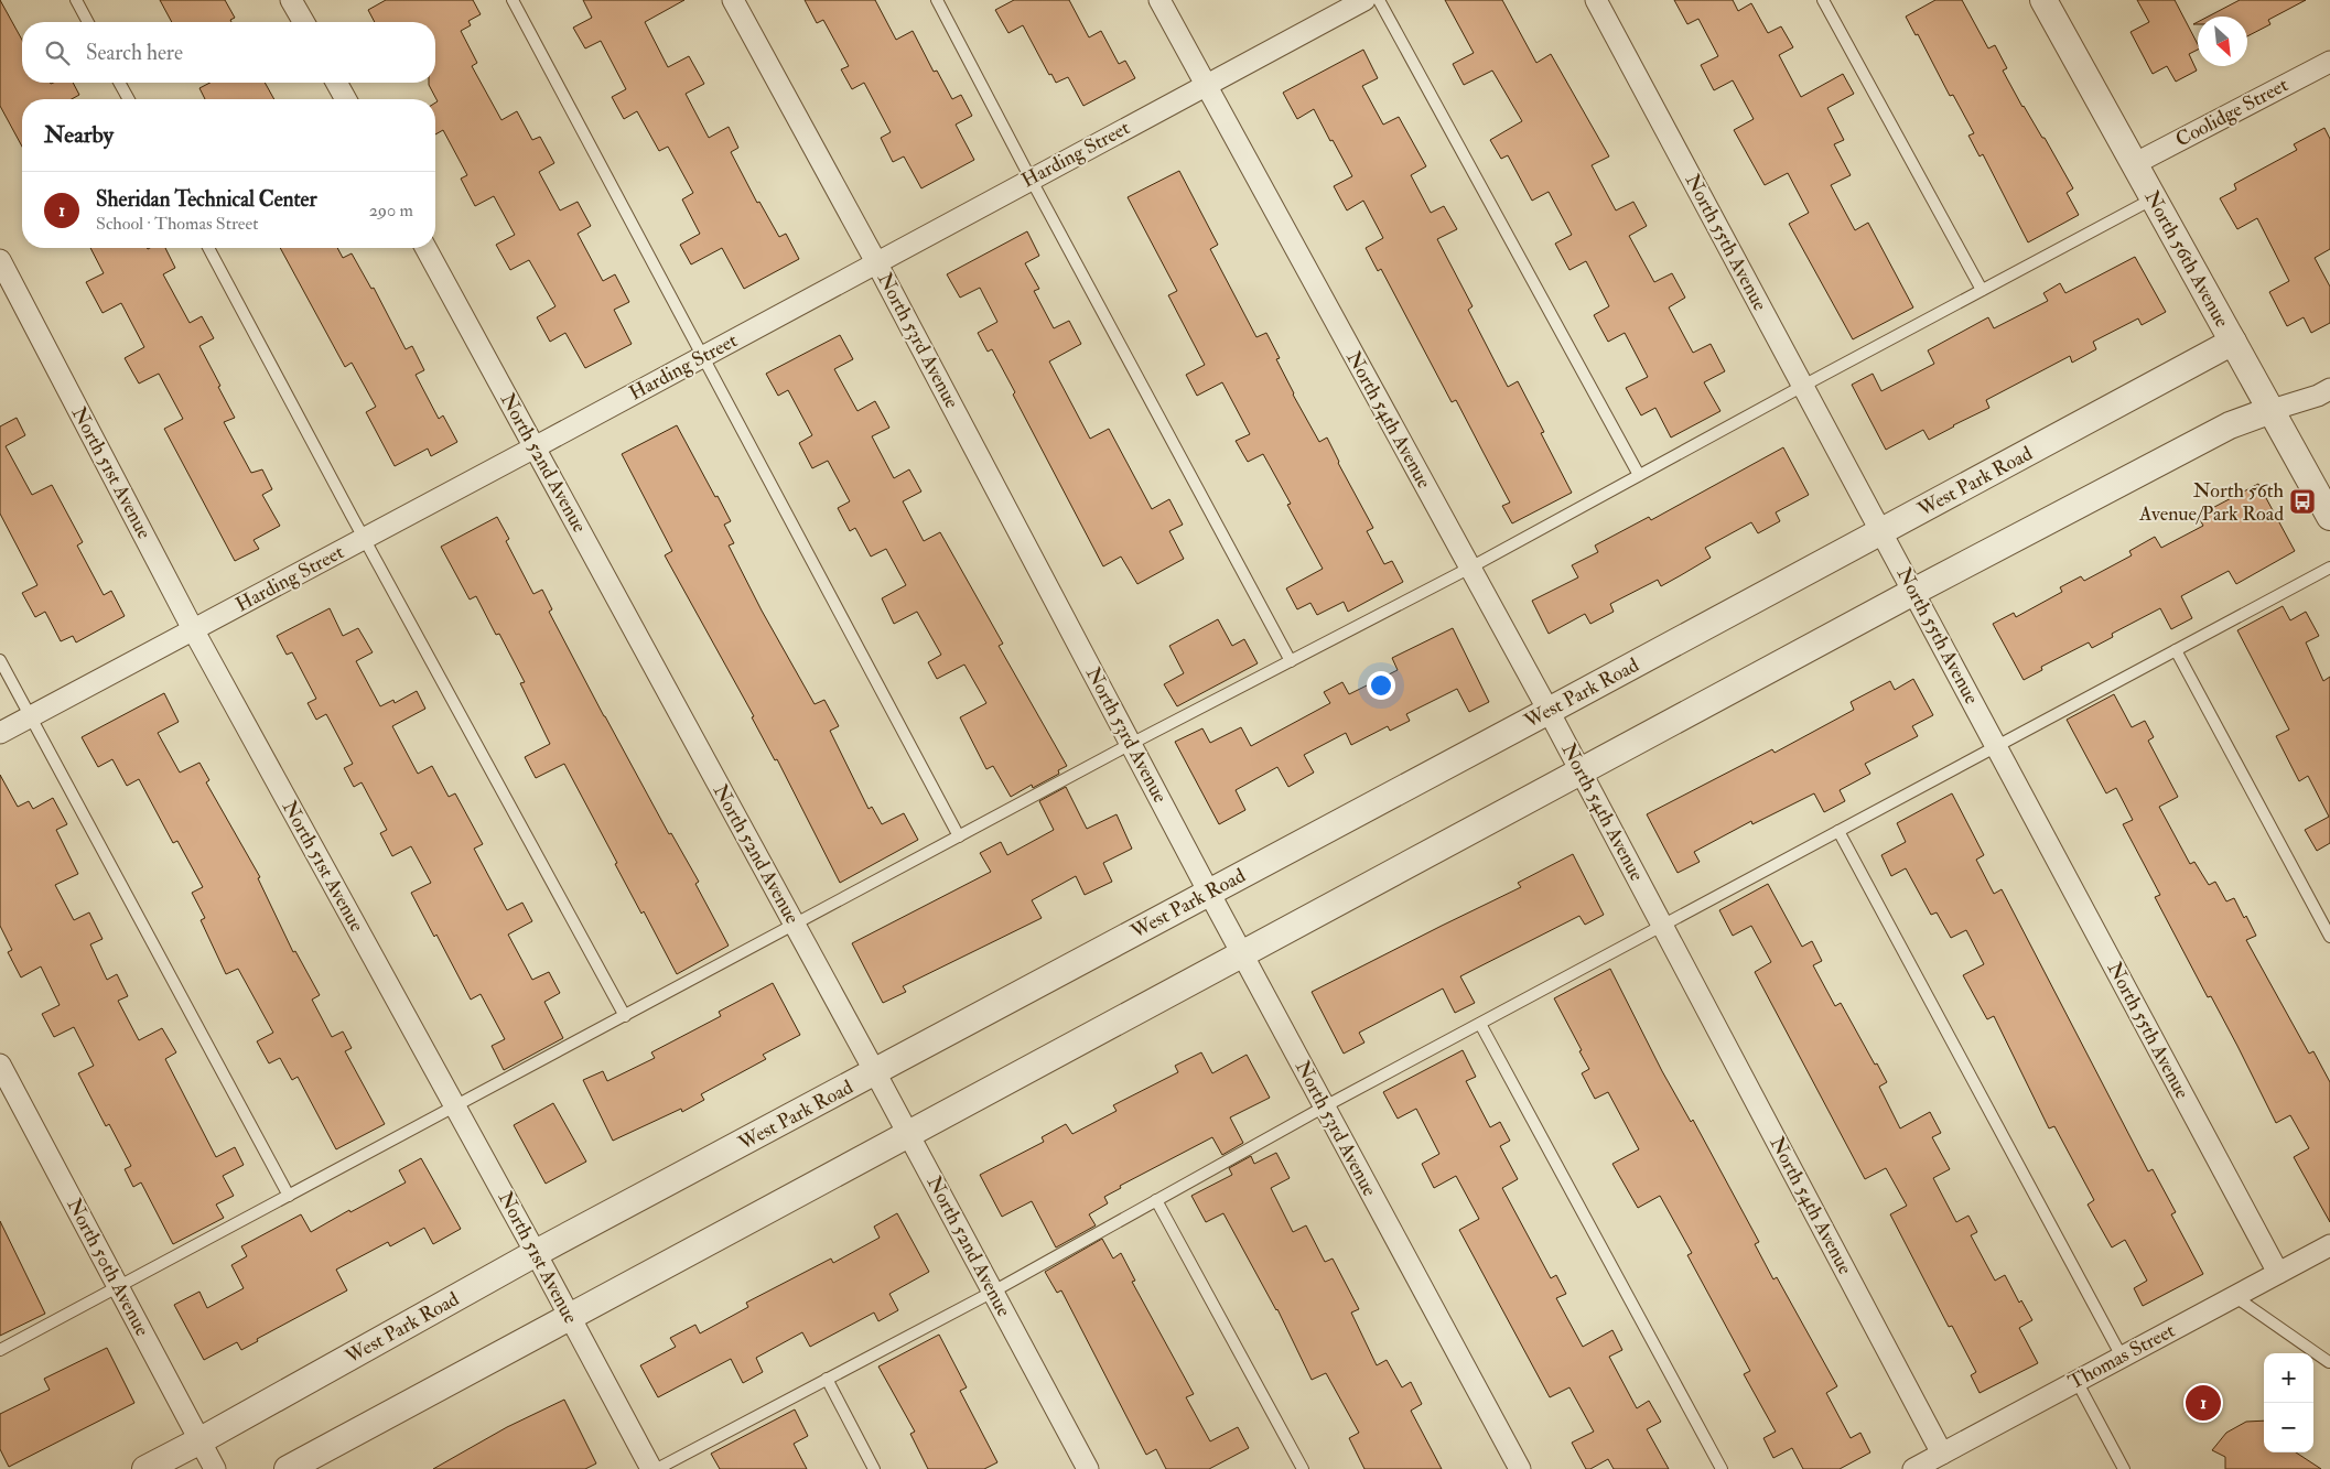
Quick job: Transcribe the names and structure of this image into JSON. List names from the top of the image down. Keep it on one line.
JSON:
{"streets":{"street":["Coolidge Street","Harding Street","North 55th Avenue","North 56th Avenue","North 53rd Avenue","North 54th Avenue","North 52nd Avenue","North 51st Avenue","West Park Road","North 50th Avenue","Thomas Street"]},"crossings":[["Coolidge Street","North 56th Avenue"],["Harding Street","North 53rd Avenue"],["Harding Street","North 54th Avenue"],["Harding Street","North 52nd Avenue"],["Harding Street","North 51st Avenue"],["North 55th Avenue","West Park Road"],["North 55th Avenue","Thomas Street"],["North 56th Avenue","West Park Road"],["North 53rd Avenue","West Park Road"],["North 54th Avenue","West Park Road"],["North 54th Avenue","Thomas Street"],["North 52nd Avenue","West Park Road"],["North 51st Avenue","West Park Road"],["West Park Road","North 50th Avenue"]],"places":{"bus stop":["North 56th Avenue/Park Road"]},"north":"bottom right","page":{"search":"Search here","heading":"Nearby","list":[{"mark":"1","name":"Sheridan Technical Center","note":"School · Thomas Street","value":"290 m"}],"map_buttons":["+","−"],"pins":"1"}}
